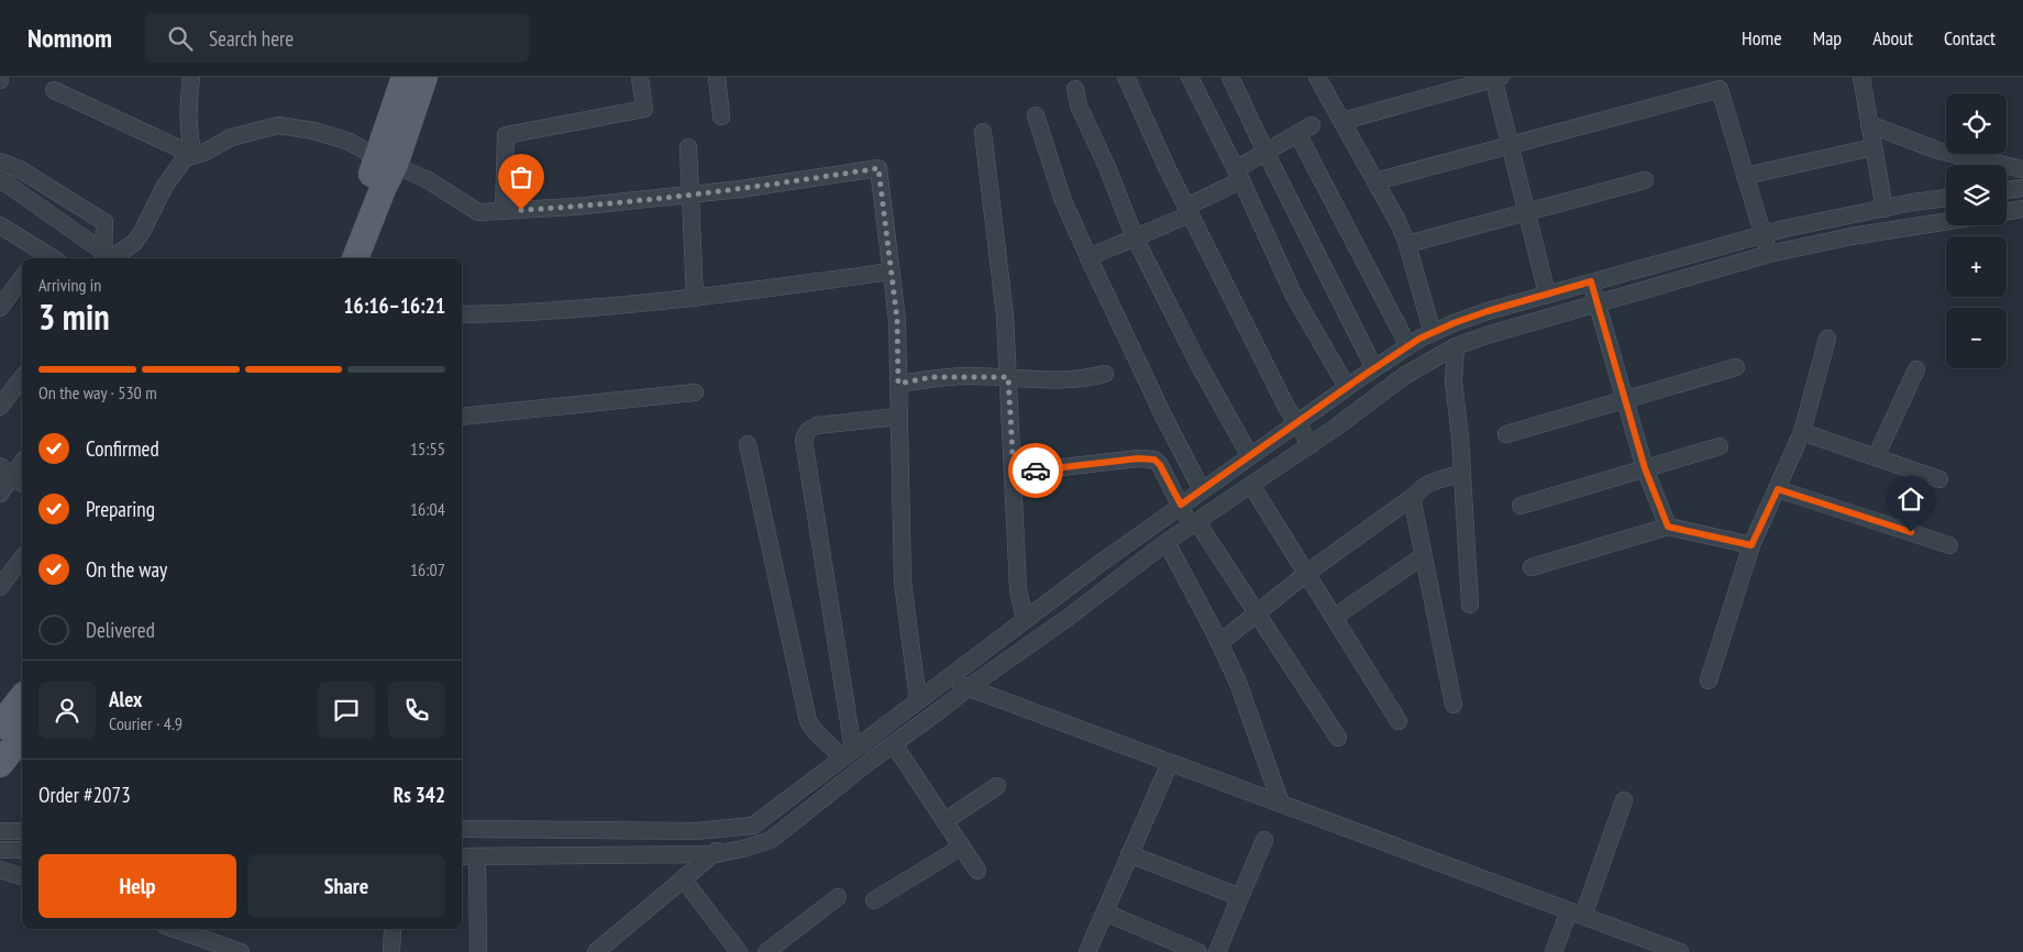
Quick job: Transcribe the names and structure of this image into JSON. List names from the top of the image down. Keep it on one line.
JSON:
{"page":{"header":"Nomnom","search":"Search here","nav":["Home","Map","About","Contact"],"map_buttons":["+","−"],"heading":["3 min","Arriving in","16:16–16:21"],"panel":["Alex","Courier · 4.9","Order #2073","Rs 342"],"bar":"On the way · 530 m","list":[["Confirmed","15:55"],["Preparing","16:04"],["On the way","16:07"],"Delivered"],"buttons":["Help","Share"]}}
